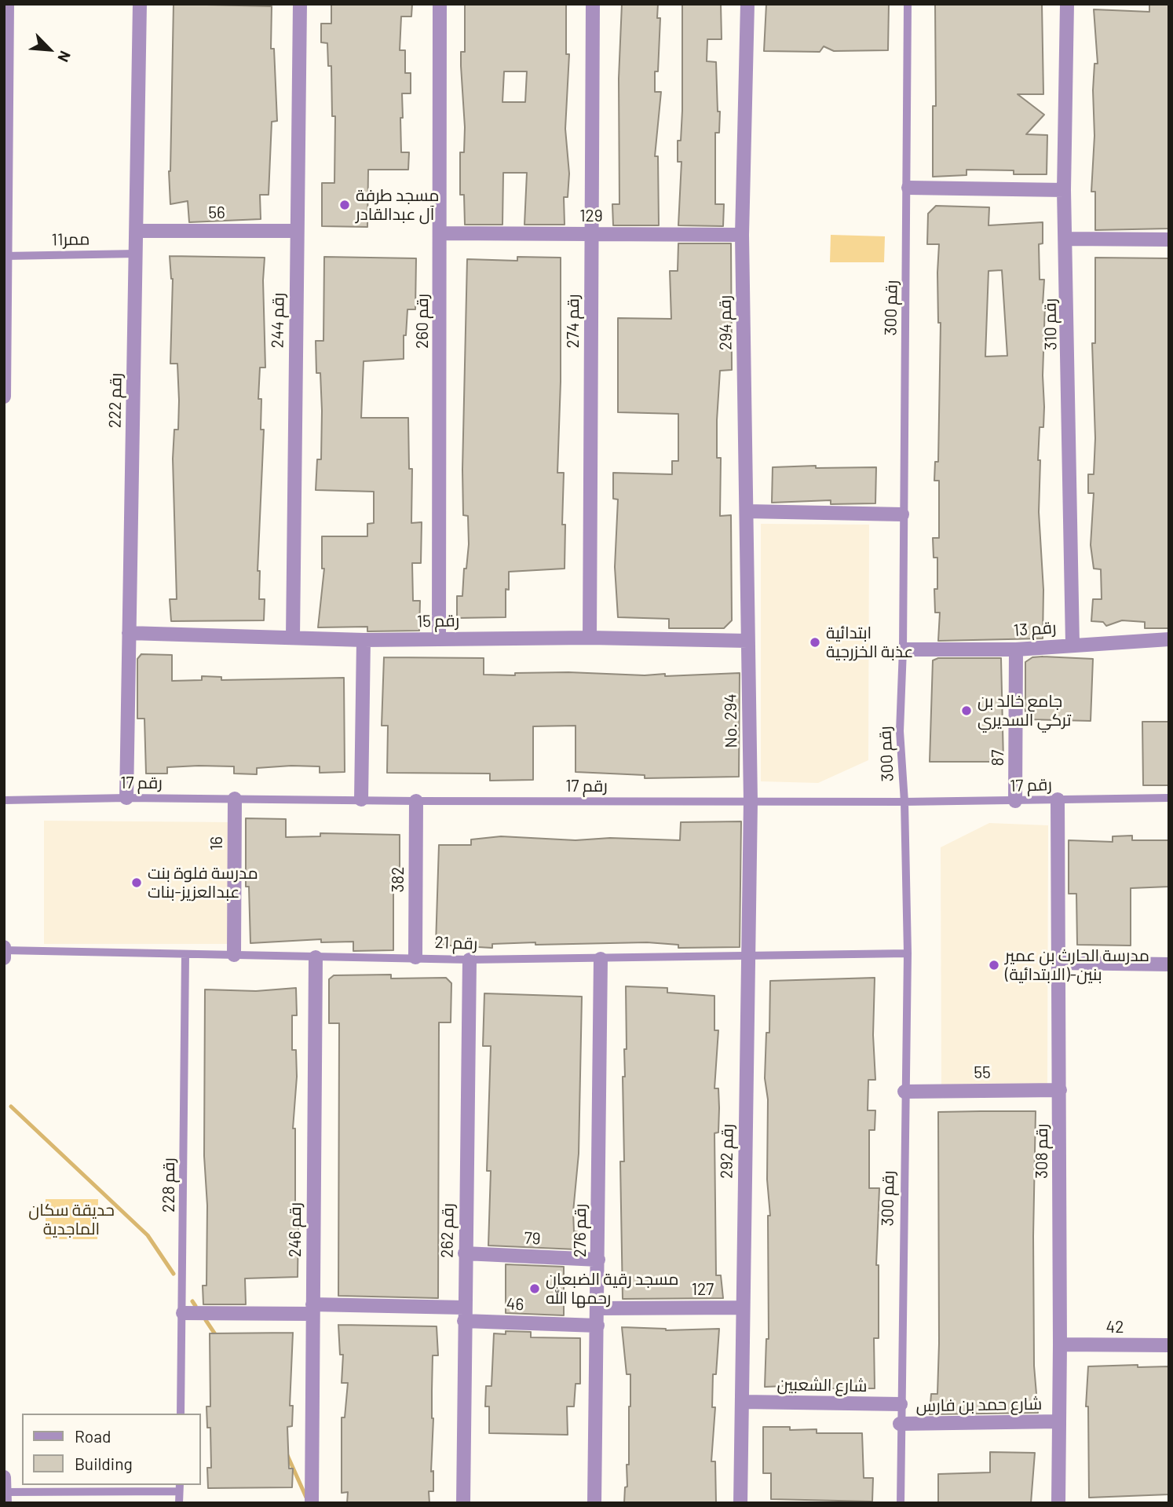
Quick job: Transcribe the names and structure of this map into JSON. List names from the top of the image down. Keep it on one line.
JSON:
{"streets":{"street":["56","129","رقم 244","رقم 260","رقم 274","رقم 294","رقم 310","رقم 222","رقم 15","رقم 13","No. 294","87","16","382","55","رقم 292","رقم 308","رقم 246","رقم 262","رقم 276","79","127","46","42","شارع الشعبين","شارع حمد بن فارس"],"lane":["ممر11","رقم 300","رقم 17","رقم 21","رقم 228"]},"crossings":[["56","رقم 244"],["56","رقم 222"],["129","رقم 260"],["129","رقم 274"],["129","رقم 294"],["ممر11","رقم 222"],["رقم 300","رقم 13"],["رقم 300","رقم 17"],["رقم 300","رقم 21"],["رقم 300","55"],["رقم 300","شارع الشعبين"],["رقم 300","شارع حمد بن فارس"],["رقم 244","رقم 15"],["رقم 260","رقم 15"],["رقم 274","رقم 15"],["رقم 294","رقم 15"],["رقم 294","No. 294"],["رقم 310","رقم 13"],["رقم 222","رقم 15"],["رقم 222","رقم 17"],["رقم 15","No. 294"],["رقم 13","87"],["No. 294","رقم 17"],["No. 294","رقم 292"],["87","رقم 17"],["رقم 17","16"],["رقم 17","382"],["رقم 17","رقم 292"],["رقم 17","رقم 308"],["16","رقم 21"],["382","رقم 21"],["رقم 21","رقم 292"],["رقم 21","رقم 228"],["رقم 21","رقم 246"],["رقم 21","رقم 262"],["رقم 21","رقم 276"],["55","رقم 308"],["رقم 292","127"],["رقم 292","شارع الشعبين"],["رقم 308","42"],["رقم 308","شارع حمد بن فارس"],["رقم 228","46"],["رقم 246","46"],["رقم 262","79"],["رقم 262","46"],["رقم 276","79"],["رقم 276","127"],["رقم 276","46"]],"parks":["حديقة سكان الماجدية"],"places":["مسجد طرفة آل عبدالقادر","ابتدائية عذبة الخزرجية","جامع خالد بن تركي السديري","مدرسة فلوة بنت عبدالعزيز-بنات","مدرسة الحارث بن عمير (الابتدائية)-بنين","مسجد رقية الضبعان رحمها الله"],"legend":["Road","Building"],"north":"bottom right"}
